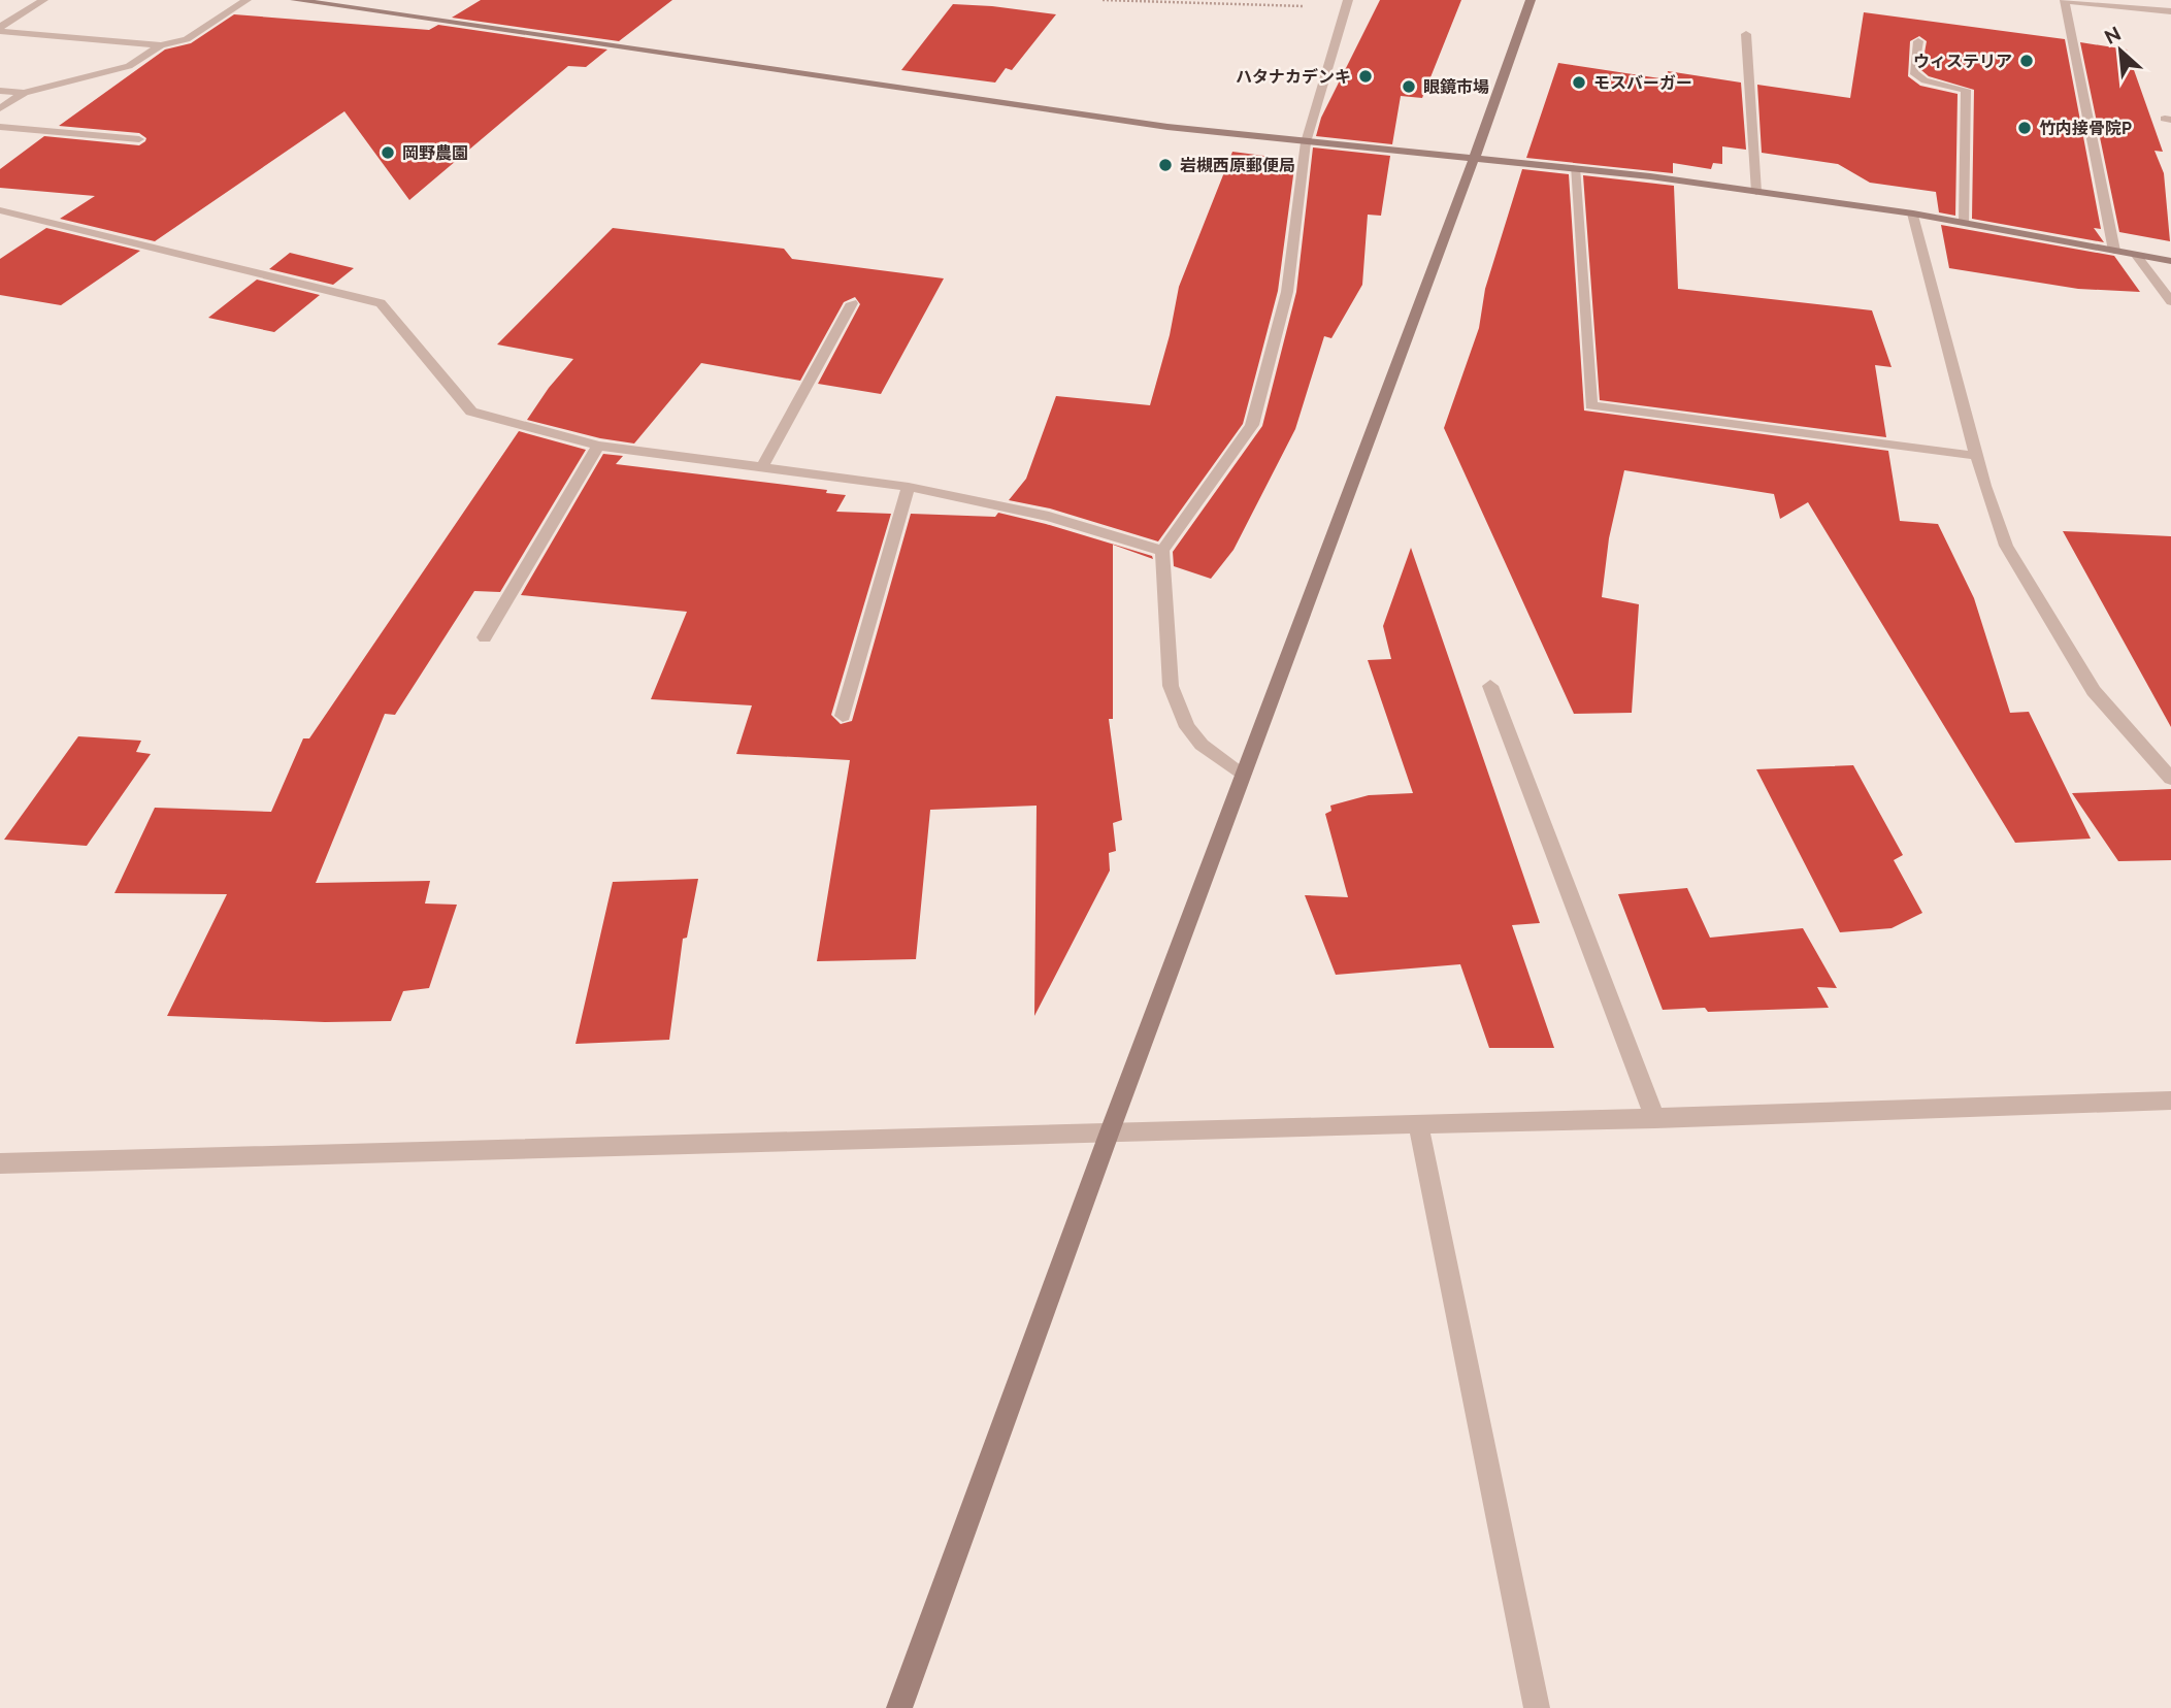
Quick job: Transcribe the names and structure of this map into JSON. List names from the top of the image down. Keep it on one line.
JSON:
{"places":["ウィステリア","ハタナカデンキ","モスバーガー","眼鏡市場","竹内接骨院P","岡野農園","岩槻西原郵便局"],"north":"top left"}
